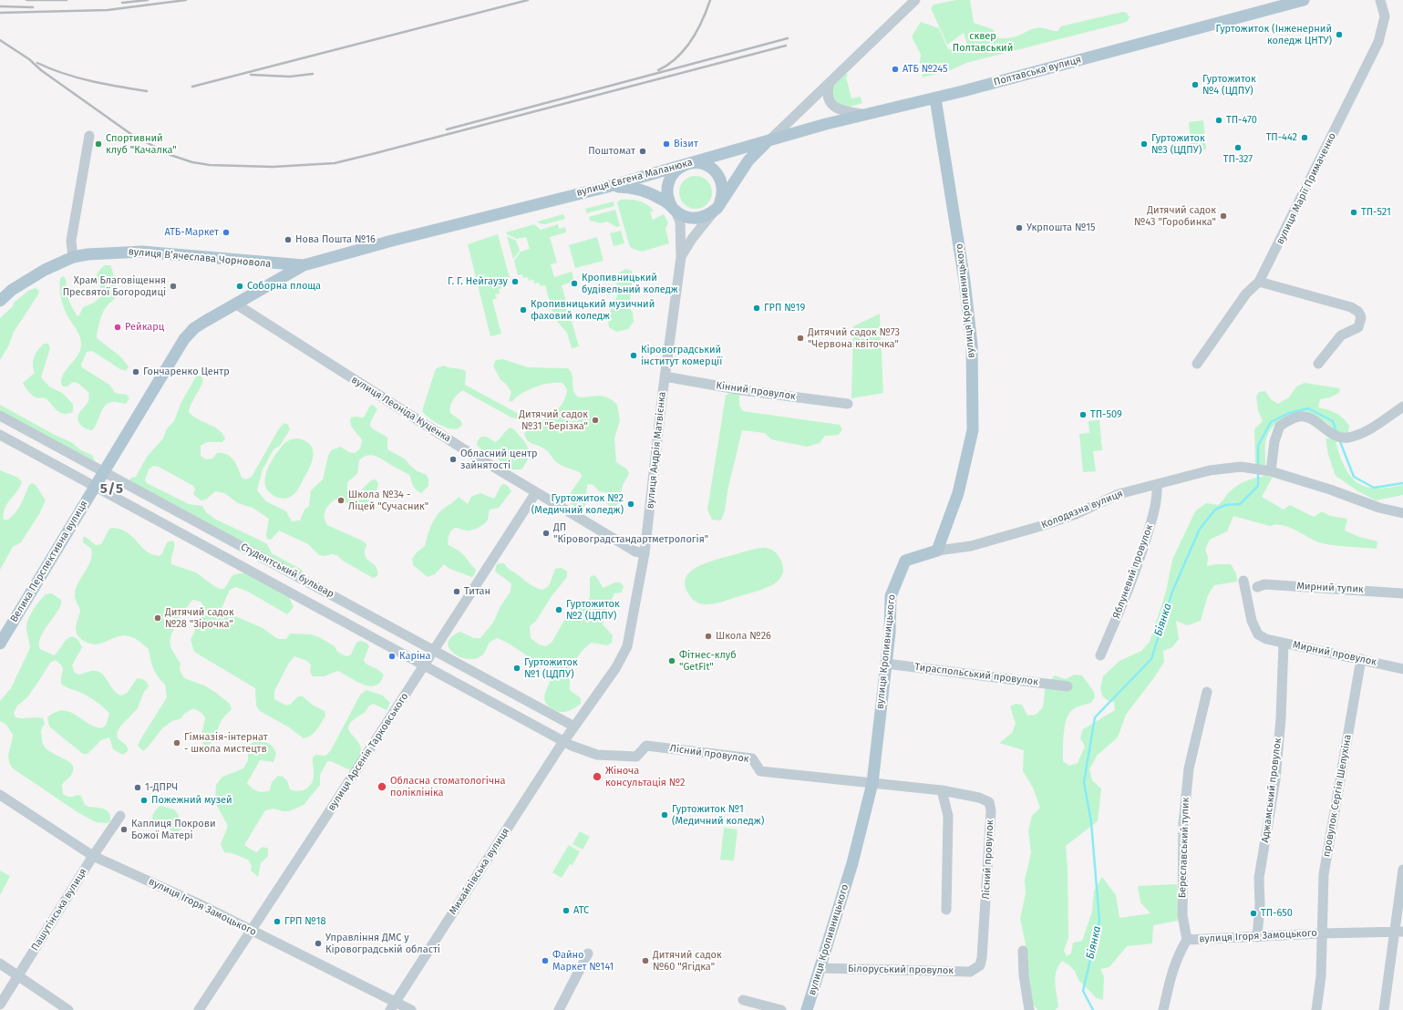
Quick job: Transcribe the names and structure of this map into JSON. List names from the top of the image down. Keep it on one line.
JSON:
{"streets":{"main road":["Полтавська вулиця","вулиця Євгена Маланюка","вулиця Вʼячеслава Чорновола","вулиця Кропивницького","Велика Перспективна вулиця"],"street":["вулиця Марії Примаченко","Кінний провулок","вулиця Леоніда Куценка","вулиця Андрія Матвієнка","Колодязна вулиця","Студентський бульвар","Яблуневий провулок","Мирний тупик","Мирний провулок","Тираспольський провулок","вулиця Арсенія Тарковського","Лісний провулок","Аджамський провулок","провулок Сергія Шелухіна","Береславський тупик","Михайлівська вулиця","вулиця Ігоря Замоцького","Пашутінська вулиця","Білоруський провулок"]},"crossings":[["Полтавська вулиця","вулиця Євгена Маланюка"],["Полтавська вулиця","вулиця Кропивницького"],["вулиця Євгена Маланюка","вулиця Вʼячеслава Чорновола"],["вулиця Євгена Маланюка","вулиця Андрія Матвієнка"],["вулиця Євгена Маланюка","Велика Перспективна вулиця"],["вулиця Вʼячеслава Чорновола","Велика Перспективна вулиця"],["вулиця Кропивницького","Колодязна вулиця"],["вулиця Кропивницького","Тираспольський провулок"],["вулиця Кропивницького","Лісний провулок"],["вулиця Кропивницького","Білоруський провулок"],["Кінний провулок","вулиця Андрія Матвієнка"],["вулиця Леоніда Куценка","вулиця Андрія Матвієнка"],["вулиця Леоніда Куценка","Велика Перспективна вулиця"],["вулиця Леоніда Куценка","вулиця Арсенія Тарковського"],["вулиця Андрія Матвієнка","Студентський бульвар"],["вулиця Андрія Матвієнка","Лісний провулок"],["вулиця Андрія Матвієнка","Михайлівська вулиця"],["Колодязна вулиця","Яблуневий провулок"],["Велика Перспективна вулиця","Студентський бульвар"],["Студентський бульвар","вулиця Арсенія Тарковського"],["Студентський бульвар","Лісний провулок"],["Студентський бульвар","Михайлівська вулиця"],["Мирний провулок","Аджамський провулок"],["Мирний провулок","провулок Сергія Шелухіна"],["вулиця Арсенія Тарковського","вулиця Ігоря Замоцького"],["Лісний провулок","Михайлівська вулиця"],["Лісний провулок","Білоруський провулок"],["Аджамський провулок","вулиця Ігоря Замоцького"],["провулок Сергія Шелухіна","вулиця Ігоря Замоцького"],["Береславський тупик","вулиця Ігоря Замоцького"],["Михайлівська вулиця","вулиця Ігоря Замоцького"],["вулиця Ігоря Замоцького","Пашутінська вулиця"]],"districts":["5/5"],"water":["Біянка"],"parks":["сквер Полтавський"],"places":["Гуртожиток (Інженерний коледж ЦНТУ)","АТБ №245","Гуртожиток №4 (ЦДПУ)","ТП-470","ТП-442","Спортивний клуб \"Качалка\"","Візит","Гуртожиток №3 (ЦДПУ)","ТП-327","Поштомат","ТП-521","Дитячий садок №43 \"Горобинка\"","Укрпошта №15","АТБ-Маркет","Нова Пошта №16","Г. Г. Нейгаузу","Кропивницький будівельний коледж","Храм Благовіщення Пресвятої Богородиці","Соборна площа","ГРП №19","Кропивницький музичний фаховий коледж","Рейкарц","Дитячий садок №73 \"Червона квіточка\"","Кіровоградський інститут комерції","Гончаренко Центр","ТП-509","Дитячий садок №31 \"Берізка\"","Обласний центр зайнятості","Школа №34 - Ліцей \"Сучасник\"","Гуртожиток №2 (Медичний коледж)","ДП \"Кіровоградстандартметрологія\"","Титан","Гуртожиток №2 (ЦДПУ)","Дитячий садок №28 \"Зірочка\"","Школа №26","Каріна","Фітнес-клуб \"GetFit\"","Гуртожиток №1 (ЦДПУ)","Гімназія-інтернат - школа мистецтв","Жіноча консультація №2","Обласна стоматологічна поліклініка","1-ДПРЧ","Пожежний музей","Гуртожиток №1 (Медичний коледж)","Каплиця Покрови Божої Матері","АТС","ТП-650","ГРП №18","Управління ДМС у Кіровоградській області","Файно Маркет №141","Дитячий садок №60 \"Ягідка\""]}
